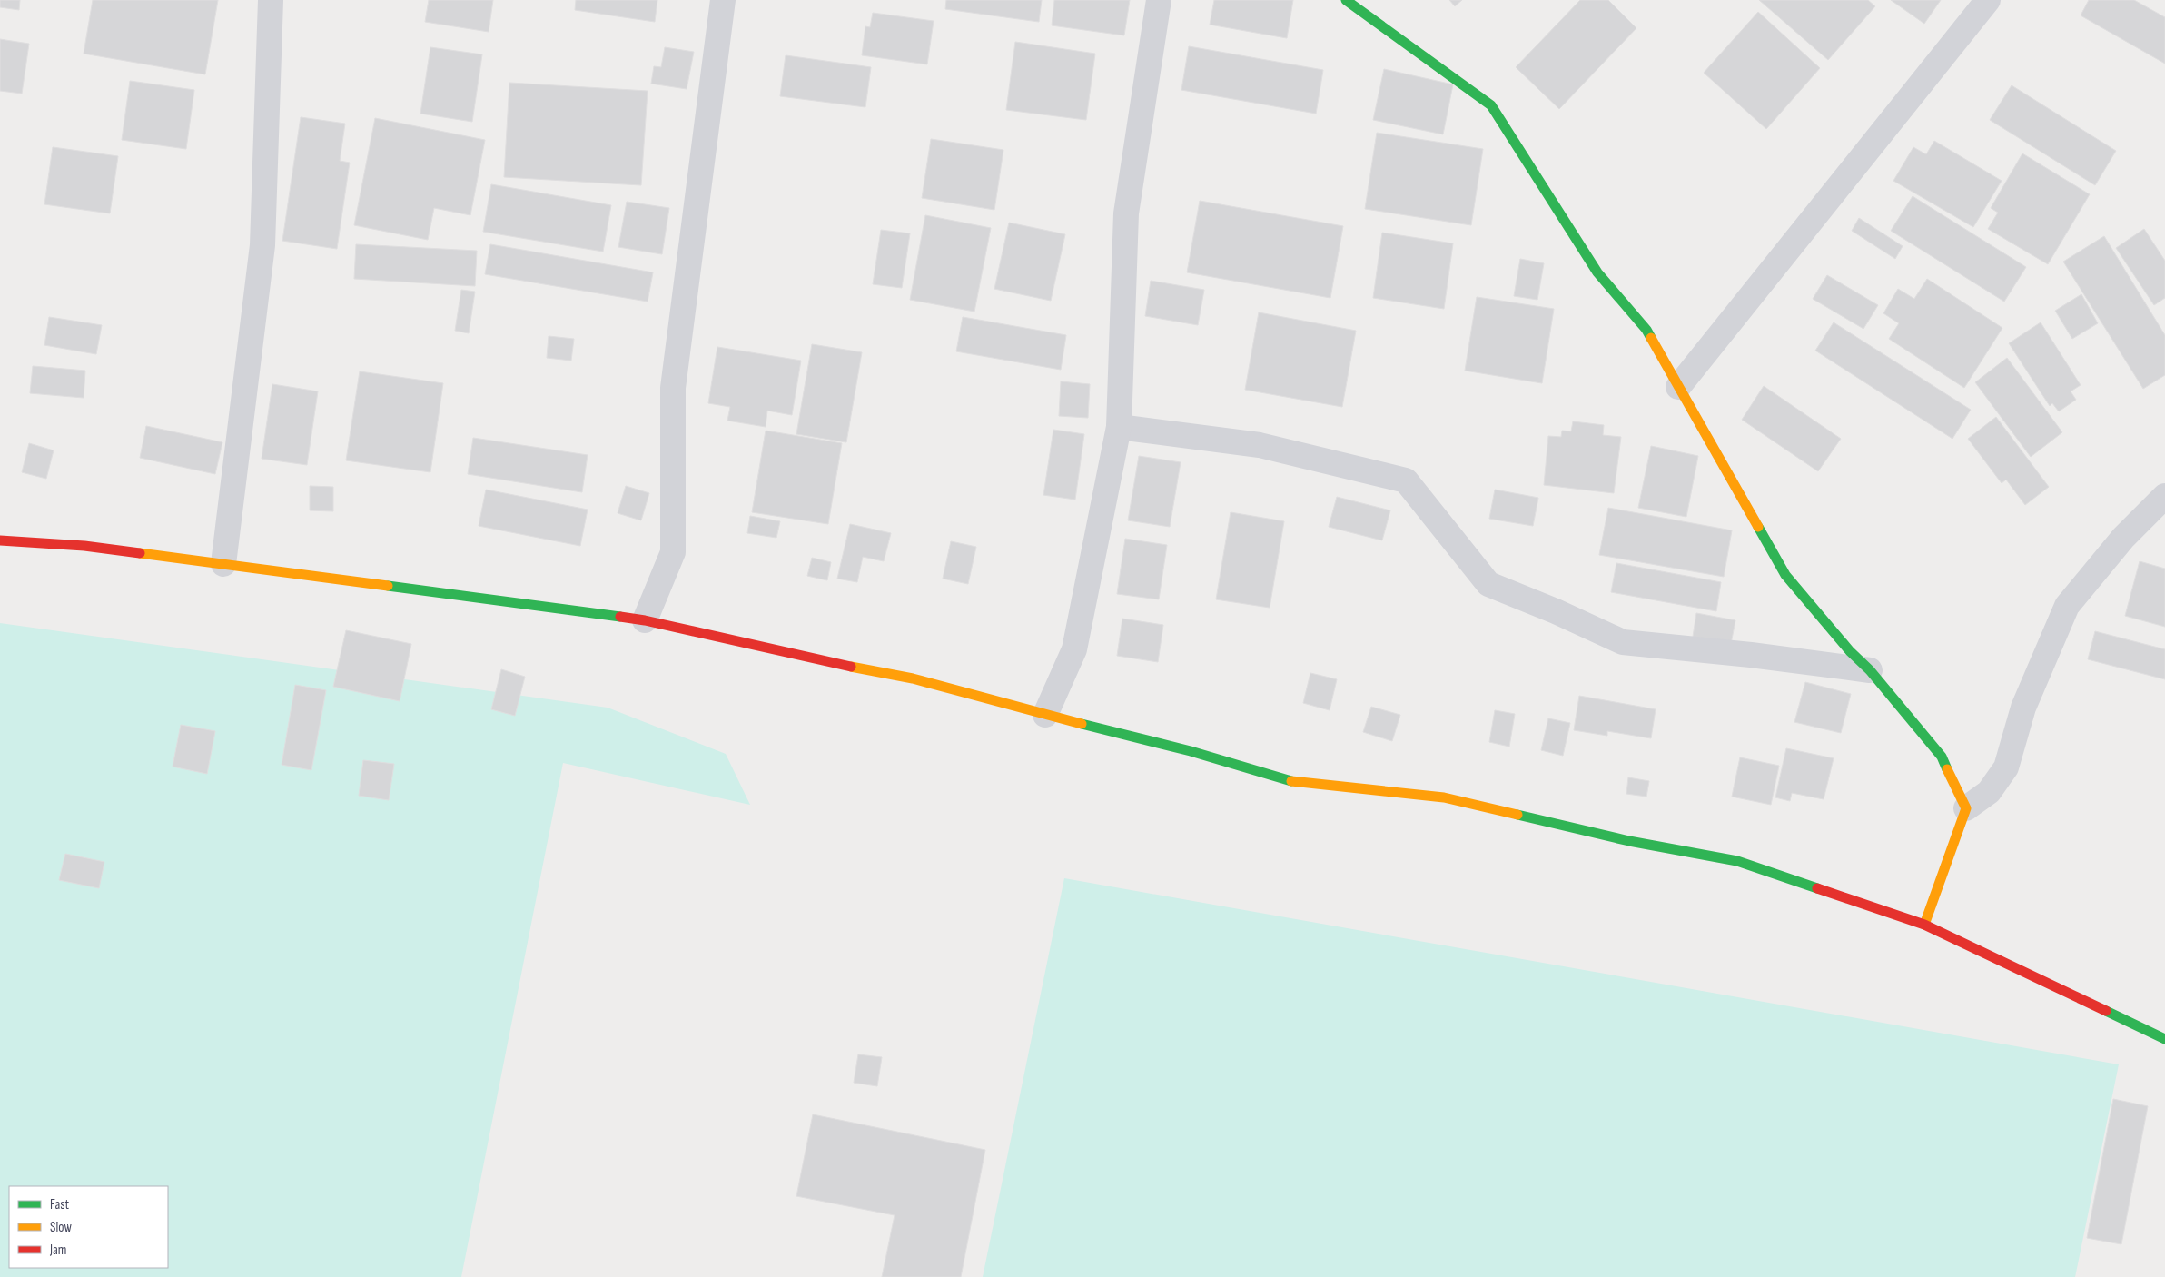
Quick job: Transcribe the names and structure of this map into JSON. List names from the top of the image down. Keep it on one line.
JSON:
{"legend":["Fast","Slow","Jam"]}
